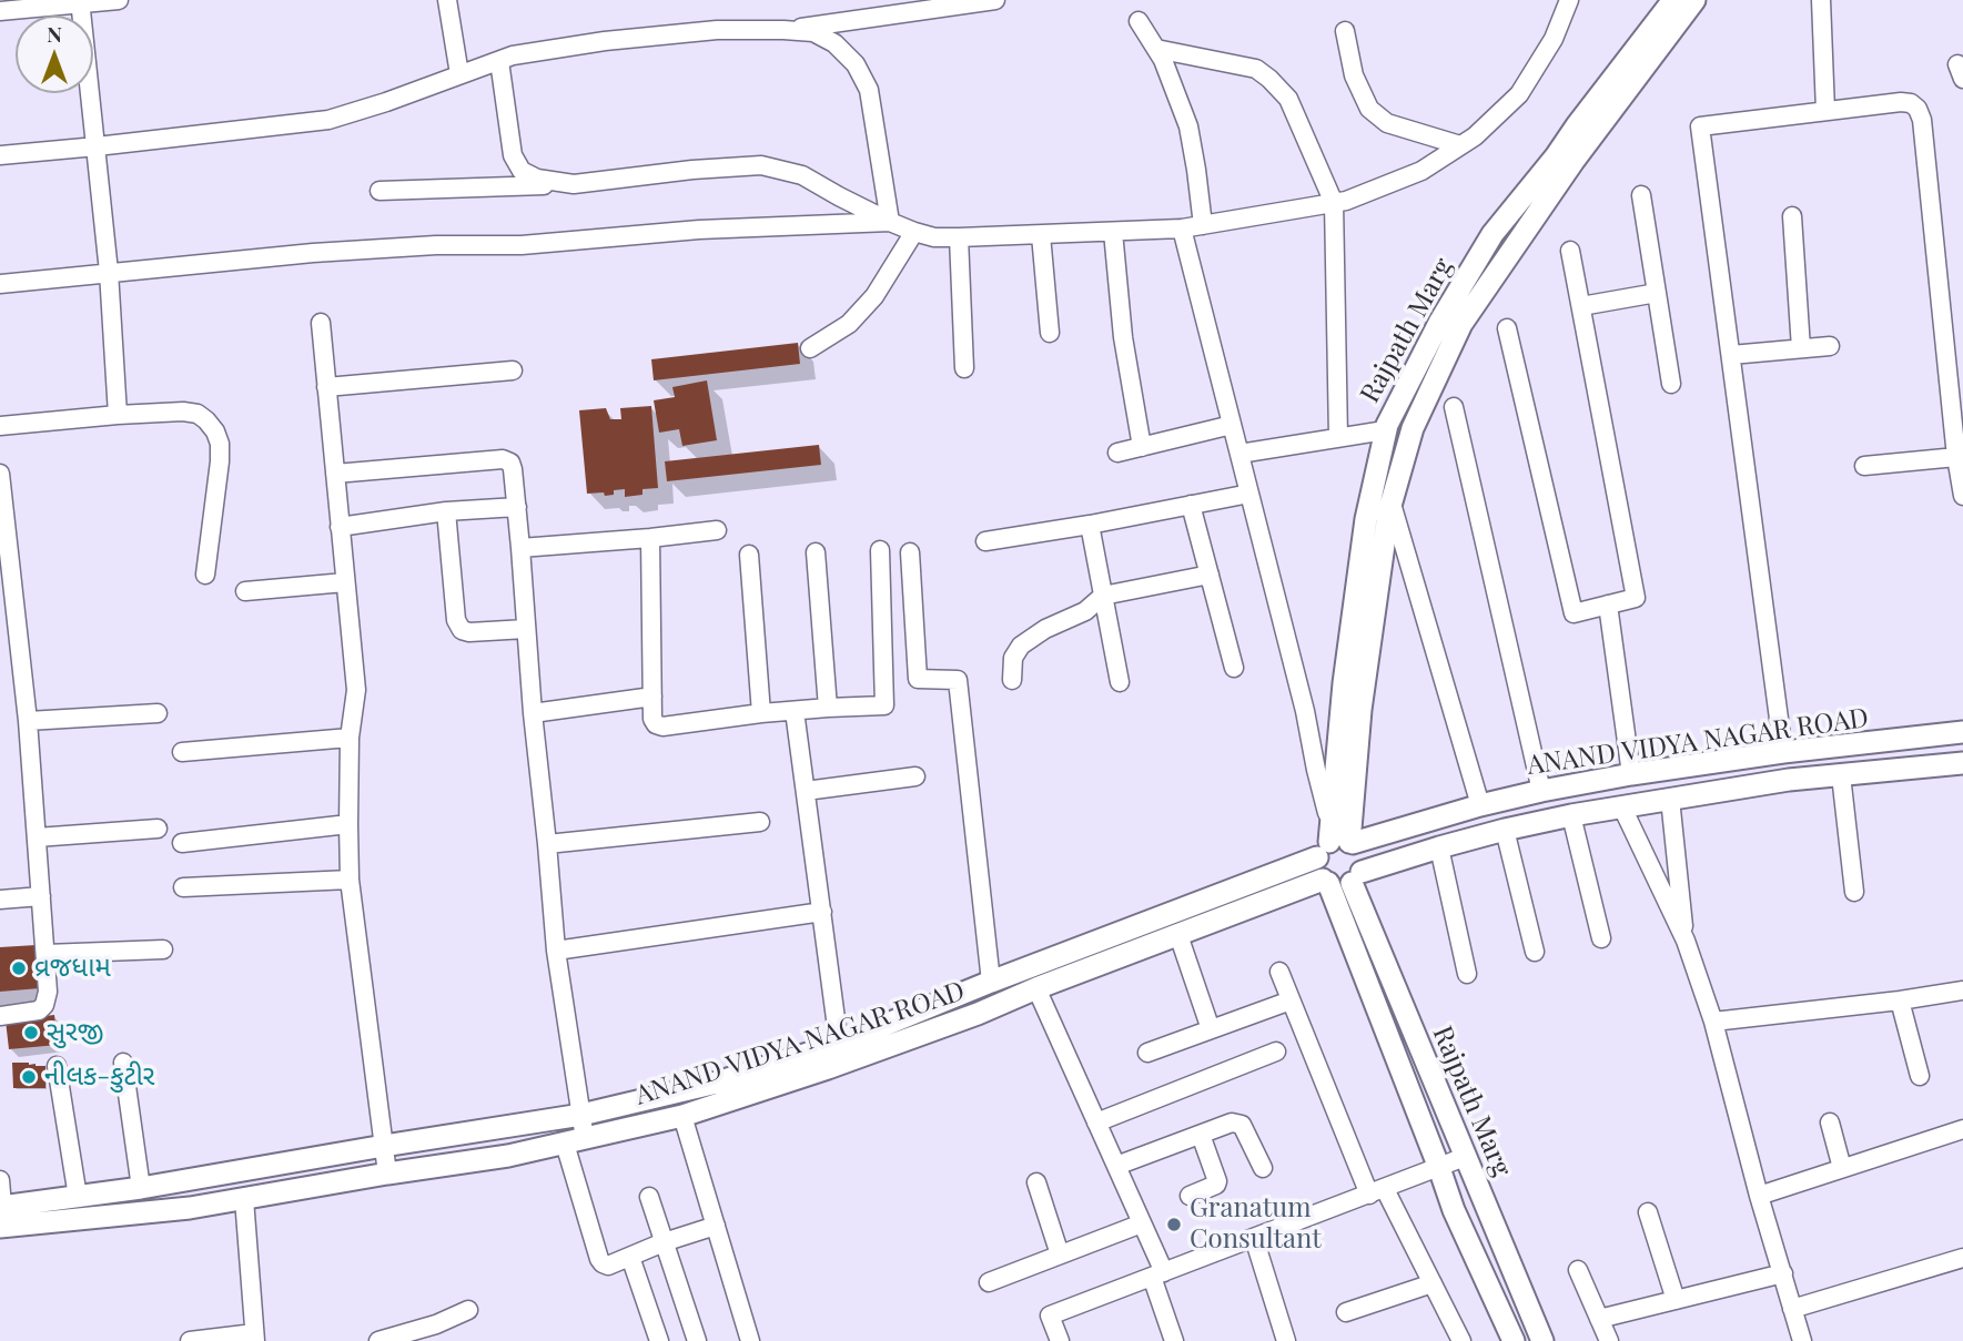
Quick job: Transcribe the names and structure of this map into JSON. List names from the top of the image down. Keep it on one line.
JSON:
{"streets":{"main road":["Rajpath Marg","ANAND VIDYA NAGAR ROAD"]},"crossings":[["Rajpath Marg","ANAND VIDYA NAGAR ROAD"]],"places":["વ્રજધામ","સુરજી","નીલક-કુટીર","Granatum Consultant"],"north":"top"}
